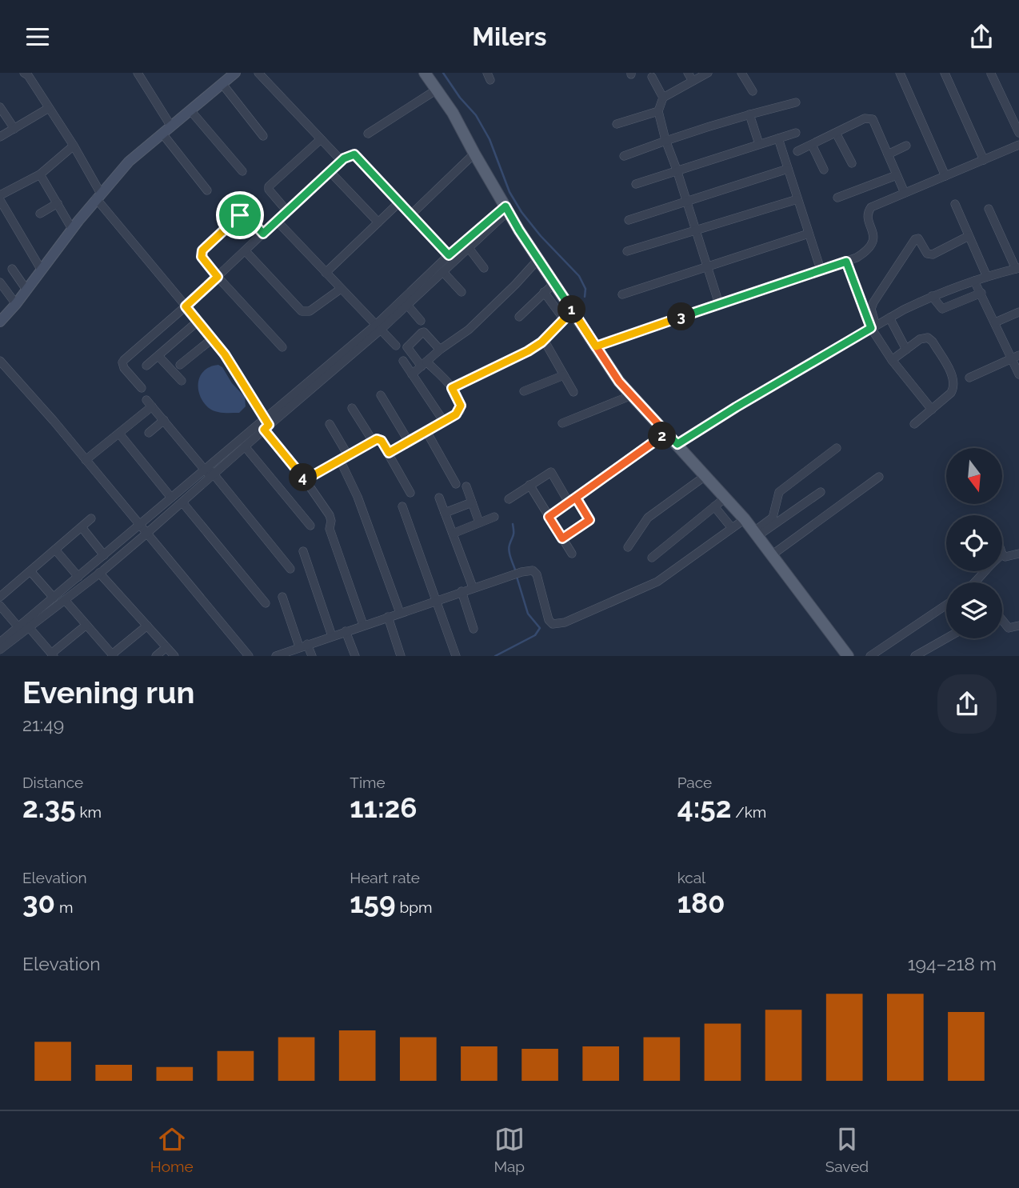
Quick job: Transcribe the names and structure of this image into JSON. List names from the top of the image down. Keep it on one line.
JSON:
{"north":"bottom","page":{"header":"Milers","pins":["1","3","2","4"],"heading":["Evening run","21:49"],"stats":[["Distance","2.35 km"],["Time","11:26"],["Pace","4:52 /km"],["Elevation","30 m"],["Heart rate","159 bpm"],["kcal","180"]],"chart":["Elevation","194–218 m"],"tabs":["Home","Map","Saved"]}}
